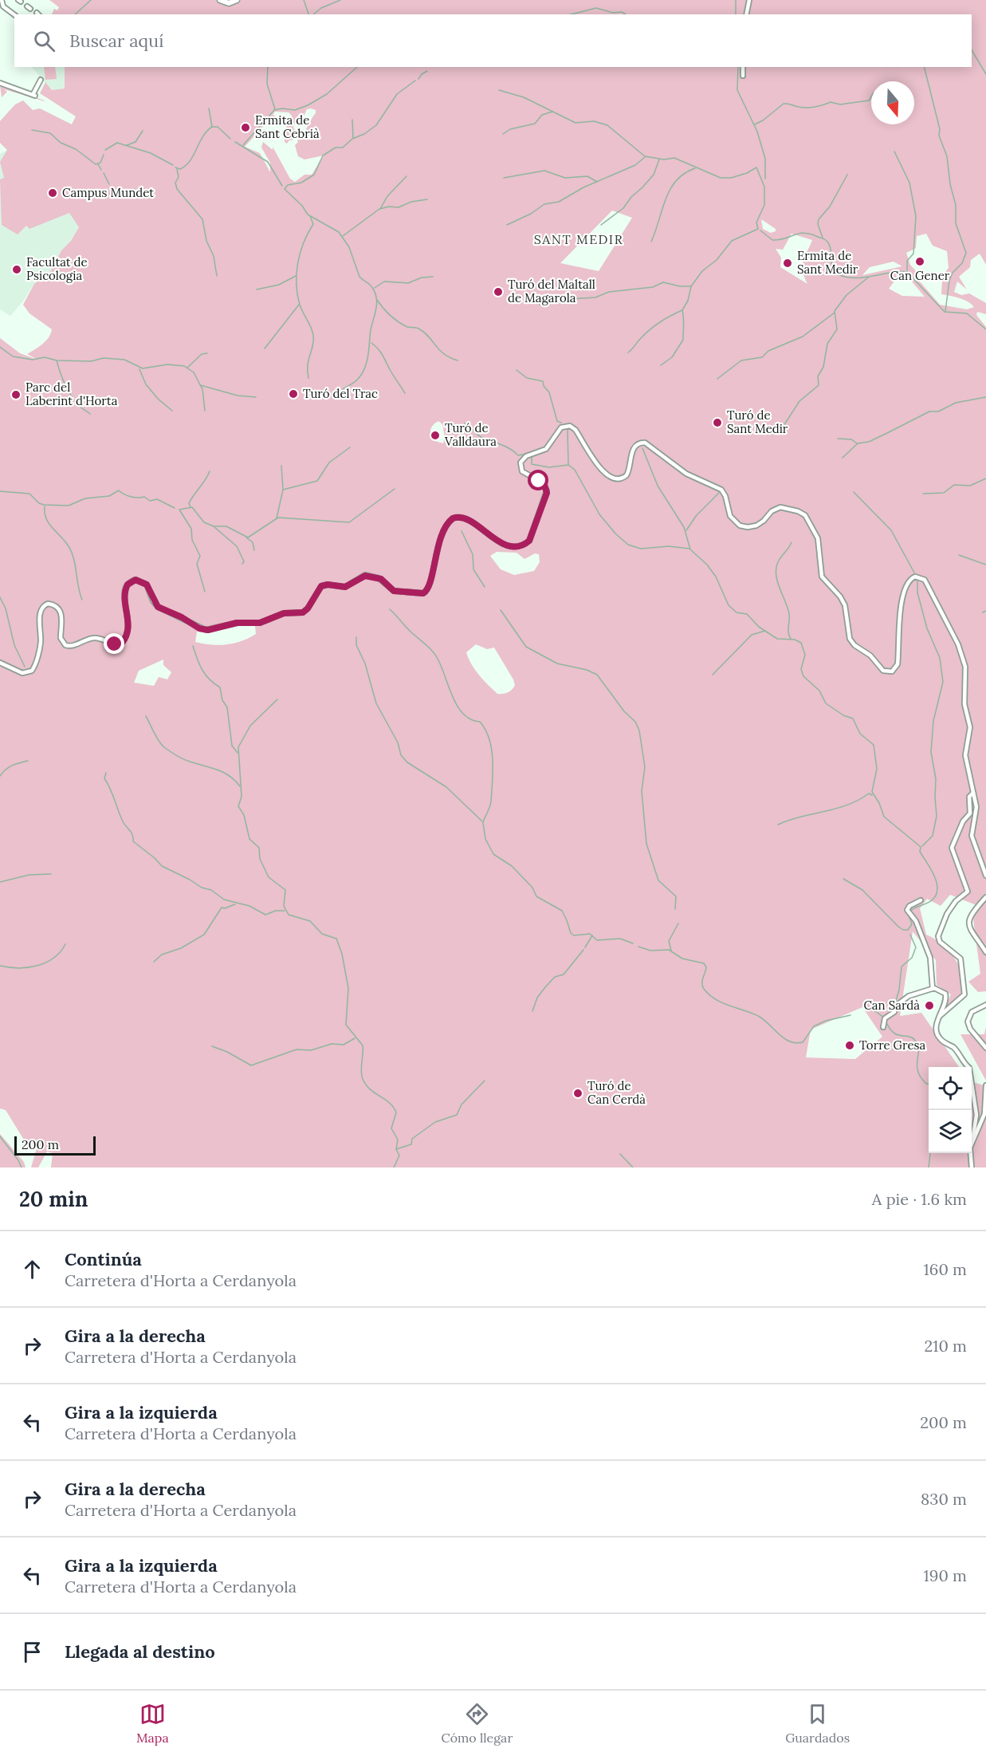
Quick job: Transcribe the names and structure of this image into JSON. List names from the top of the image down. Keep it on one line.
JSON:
{"districts":["SANT MEDIR"],"places":["Ermita de Sant Cebrià","Campus Mundet","Can Gener","Ermita de Sant Medir","Facultat de Psicologia","Turó del Maltall de Magarola","Turó del Trac","Parc del Laberint d'Horta","Turó de Sant Medir","Turó de Valldaura","Can Sardà","Torre Gresa","Turó de Can Cerdà"],"scale_bar":"200 m","north":"bottom","page":{"search":"Buscar aquí","scale":"200 m","heading":["20 min","A pie · 1.6 km"],"list":[["Continúa","Carretera d'Horta a Cerdanyola","160 m"],["Gira a la derecha","Carretera d'Horta a Cerdanyola","210 m"],["Gira a la izquierda","Carretera d'Horta a Cerdanyola","200 m"],["Gira a la derecha","Carretera d'Horta a Cerdanyola","830 m"],["Gira a la izquierda","Carretera d'Horta a Cerdanyola","190 m"],"Llegada al destino"],"nav":["Mapa","Cómo llegar","Guardados"]}}
